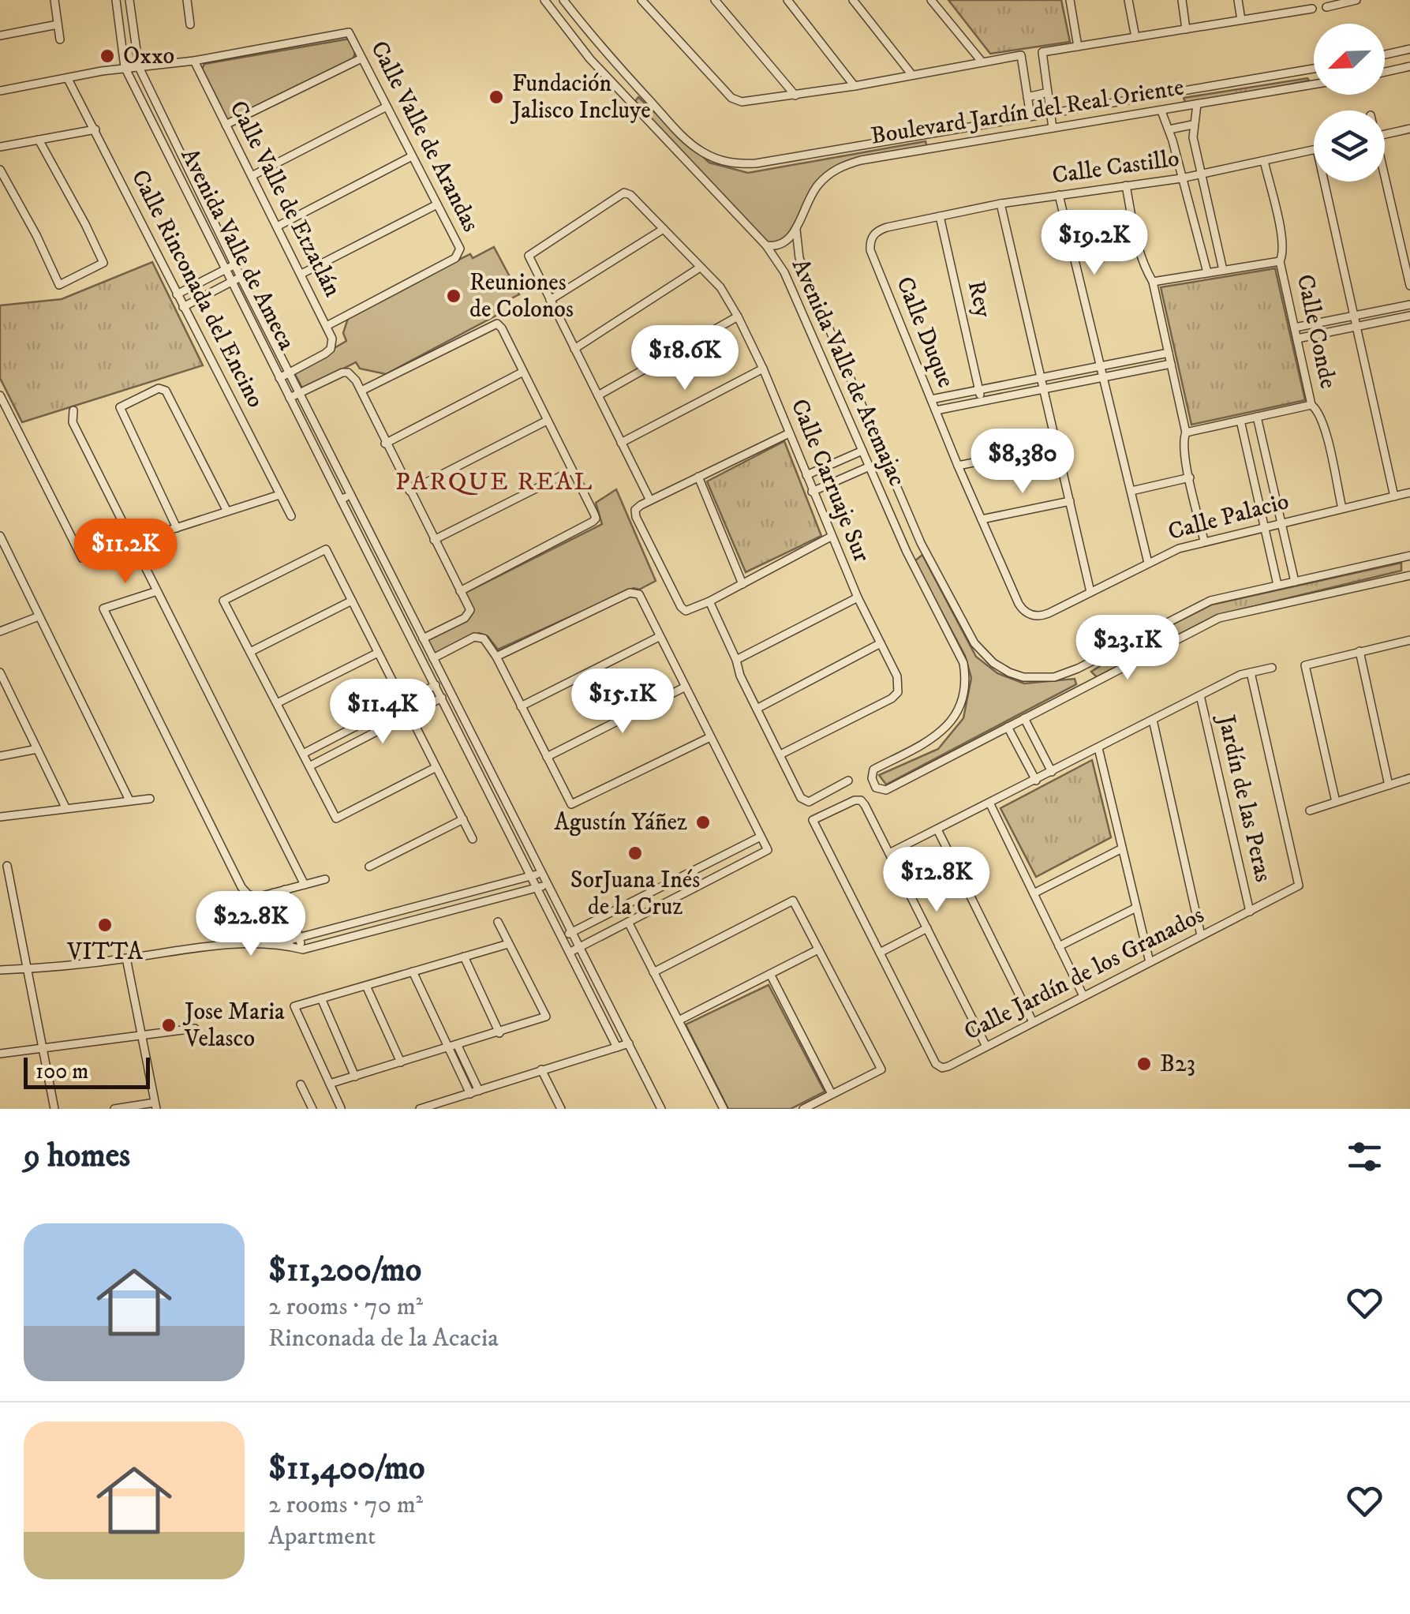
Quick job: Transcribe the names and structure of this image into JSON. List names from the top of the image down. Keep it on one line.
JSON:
{"streets":{"street":["Boulevard Jardín del Real Oriente","Calle Valle de Arandas","Calle Castillo","Calle Valle de Etzatlán","Avenida Valle de Ameca","Calle Rinconada del Encino","Rey","Calle Conde","Calle Duque","Avenida Valle de Atemajac","Calle Carruaje Sur","Calle Palacio","Jardín de las Peras","Calle Jardín de los Granados"]},"crossings":[["Boulevard Jardín del Real Oriente","Avenida Valle de Atemajac"],["Calle Valle de Arandas","Calle Valle de Etzatlán"],["Calle Castillo","Rey"],["Calle Castillo","Calle Conde"],["Calle Castillo","Calle Duque"],["Calle Valle de Etzatlán","Avenida Valle de Ameca"],["Calle Conde","Calle Palacio"],["Calle Duque","Calle Palacio"],["Jardín de las Peras","Calle Jardín de los Granados"]],"districts":["PARQUE REAL"],"places":["Oxxo","Fundación Jalisco Incluye","Reuniones de Colonos","Agustín Yáñez","SorJuana Inés de la Cruz","VITTA","Jose Maria Velasco","B23"],"scale_bar":"100 m","north":"bottom left","page":{"price":["$19.2K","$18.6K","$8,380","$11.2K","$23.1K","$15.1K","$11.4K","$12.8K","$22.8K"],"scale":"100 m","heading":"9 homes","list":[{"name":"$11,200/mo","note":"2 rooms · 70 m² · Rinconada de la Acacia"},{"name":"$11,400/mo","note":"2 rooms · 70 m² · Apartment"}]}}
